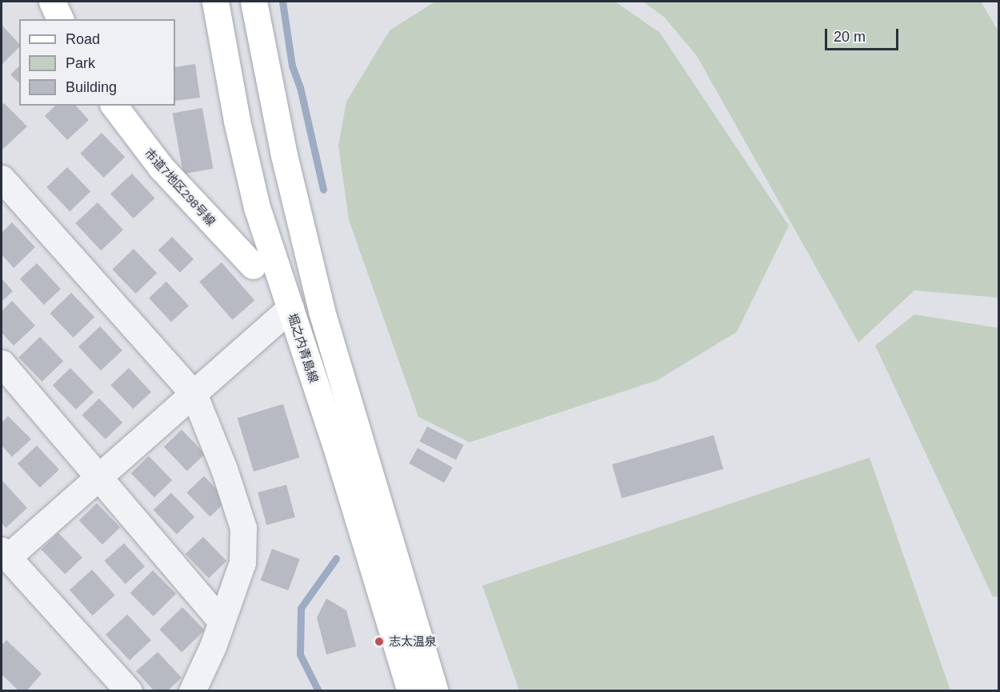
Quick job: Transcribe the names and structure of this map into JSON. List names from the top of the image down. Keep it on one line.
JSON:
{"streets":{"main road":["市道7地区298号線","堀之内青島線"]},"places":["志太温泉"],"legend":["Road","Park","Building"],"scale_bar":"20 m"}
